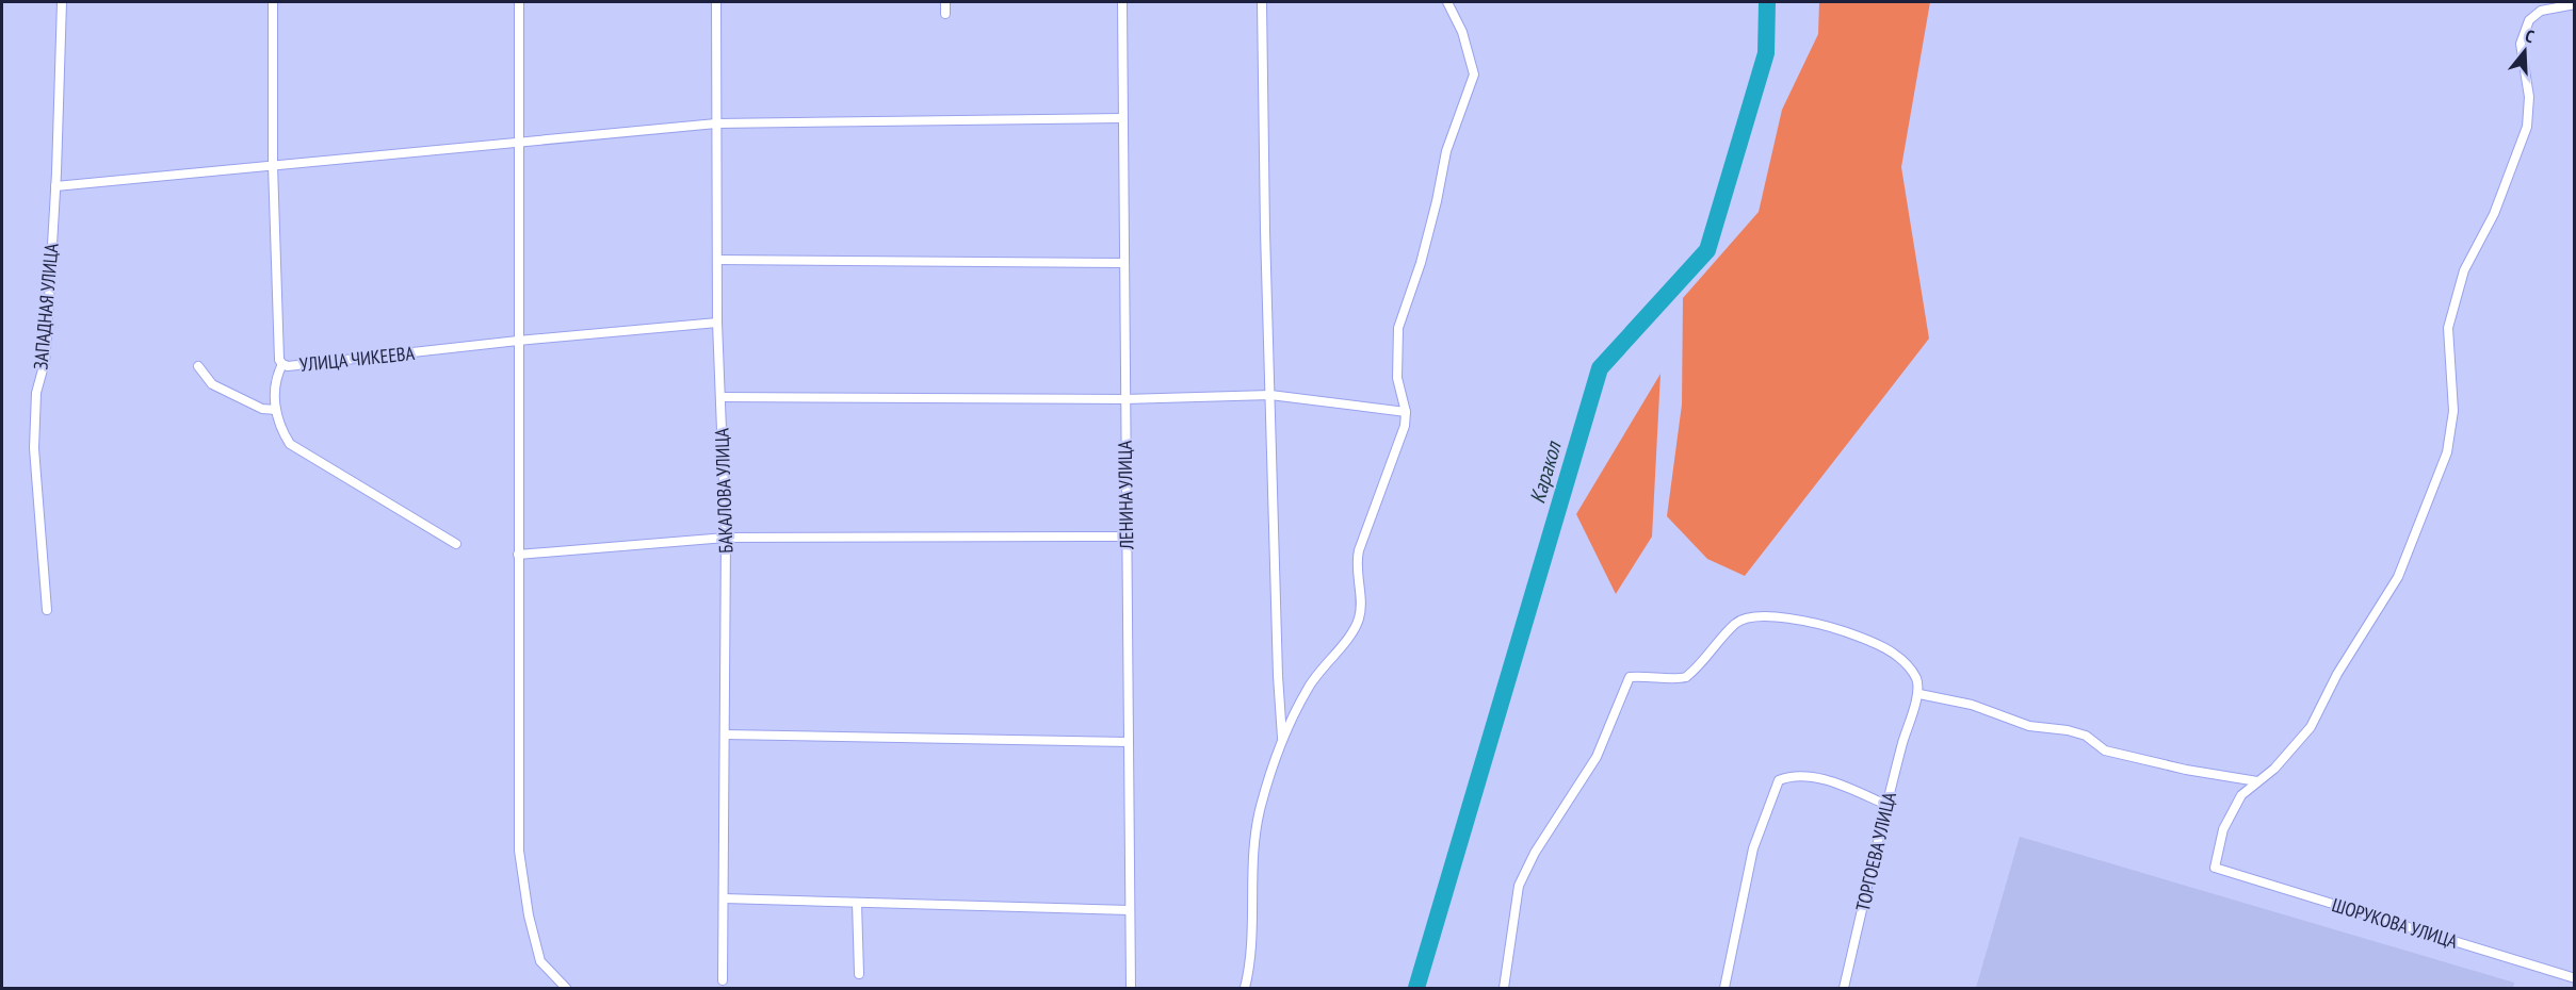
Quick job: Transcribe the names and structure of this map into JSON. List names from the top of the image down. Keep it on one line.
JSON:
{"streets":{"street":["ЗАПАДНАЯ УЛИЦА","УЛИЦА ЧИКЕЕВА","БАКАЛОВА УЛИЦА","ЛЕНИНА УЛИЦА","ТОРГОЕВА УЛИЦА","ШОРУКОВА УЛИЦА"]},"crossings":[["УЛИЦА ЧИКЕЕВА","БАКАЛОВА УЛИЦА"]],"water":["Каракол"],"north":"top"}
